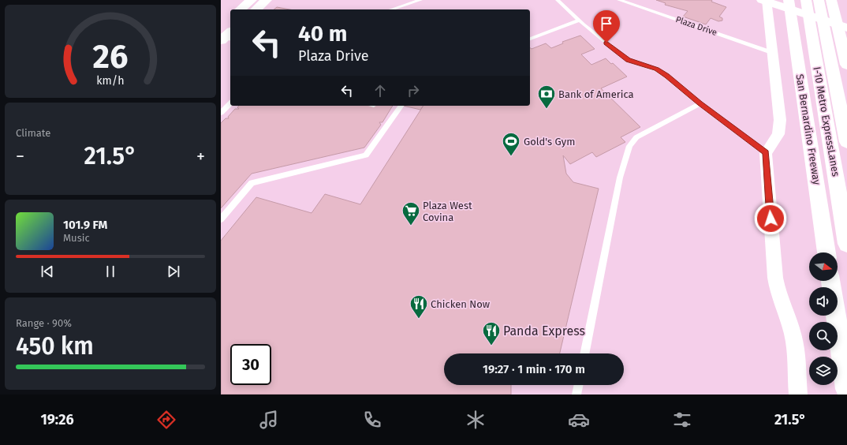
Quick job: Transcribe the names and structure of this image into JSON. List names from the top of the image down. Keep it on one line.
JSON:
{"streets":{"main road":["I-10 Metro ExpressLanes","San Bernardino Freeway"],"lane":["Plaza Drive"]},"places":{"bank":["Bank of America"],"sports":["Gold's Gym"],"supermarket":["Plaza West Covina"],"restaurant":["Chicken Now","Panda Express"]},"north":"right","page":{"turn":["40 m","Plaza Drive"],"tile":["Climate",["Range · 90%","450 km"]],"heat":["−","21.5°","+"],"song":["101.9 FM","Music"],"limit":"30","trip":"19:27 · 1 min · 170 m","tabs":["19:26","21.5°"],"gauge":["26","km/h"]}}
